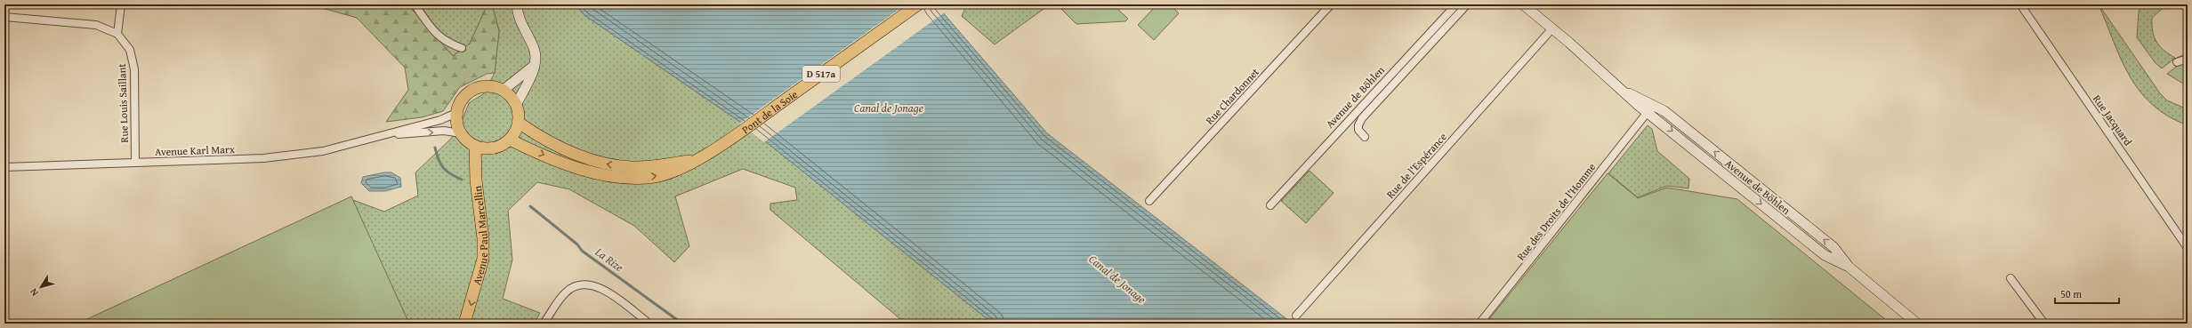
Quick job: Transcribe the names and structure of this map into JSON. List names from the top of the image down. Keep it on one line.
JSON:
{"streets":{"main road":["D 517a","Avenue de Böhlen","Pont de la Soie","Avenue Paul Marcellin"],"street":["Rue Chardonnet","Rue Louis Saillant","Rue Jacquard","Avenue Karl Marx","Rue de l'Espérance","Rue des Droits de l'Homme"]},"crossings":[["D 517a","Pont de la Soie"],["D 517a","Avenue Karl Marx"],["D 517a","Avenue Paul Marcellin"],["Avenue de Böhlen","Rue de l'Espérance"],["Avenue de Böhlen","Rue des Droits de l'Homme"],["Rue Louis Saillant","Avenue Karl Marx"],["Avenue Karl Marx","Avenue Paul Marcellin"]],"one_way":["Avenue Paul Marcellin"],"water":["Canal de Jonage","La Rize"],"scale_bar":"50 m","north":"bottom left"}
